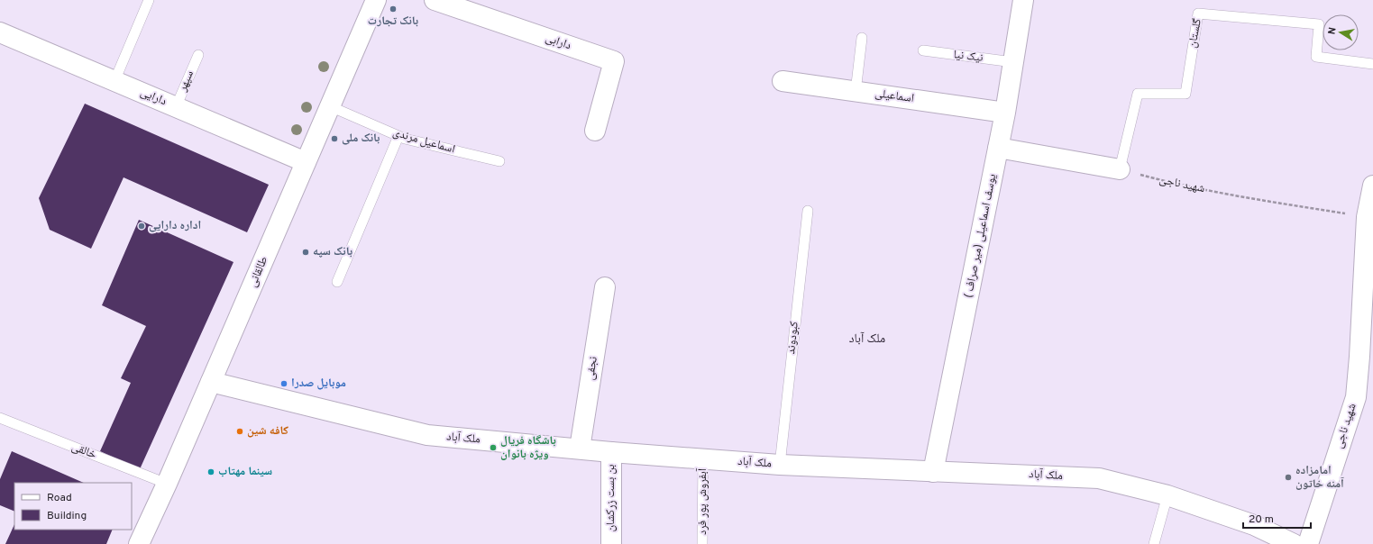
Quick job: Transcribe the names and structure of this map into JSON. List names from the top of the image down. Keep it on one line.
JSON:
{"streets":{"street":["دارابی","اسماعیلی","دارایی","شهید ناجی","یوسف اسماعیلی (میر صراف )","طالقانی","نجفی","ملک آباد","بن بست زرکشان"],"lane":["گلستان","نیک نیا","سپهر","اسماعیل مرندی","کبودوند","خالقی","آبفروش پور فرد"]},"crossings":[["گلستان","شهید ناجی"],["نیک نیا","یوسف اسماعیلی (میر صراف )"],["سپهر","دارایی"],["اسماعیلی","یوسف اسماعیلی (میر صراف )"],["دارایی","طالقانی"],["اسماعیل مرندی","طالقانی"],["یوسف اسماعیلی (میر صراف )","ملک آباد"],["طالقانی","ملک آباد"],["طالقانی","خالقی"],["کبودوند","ملک آباد"],["نجفی","ملک آباد"],["ملک آباد","بن بست زرکشان"],["ملک آباد","آبفروش پور فرد"]],"districts":["ملک آباد"],"places":["بانک تجارت","بانک ملی","اداره دارایی","بانک سپه","موبایل صدرا","کافه شین","باشگاه فریال ویژه بانوان","سینما مهتاب","امامزاده آمنه خاتون"],"legend":["Road","Building"],"scale_bar":"20 m","north":"left"}
